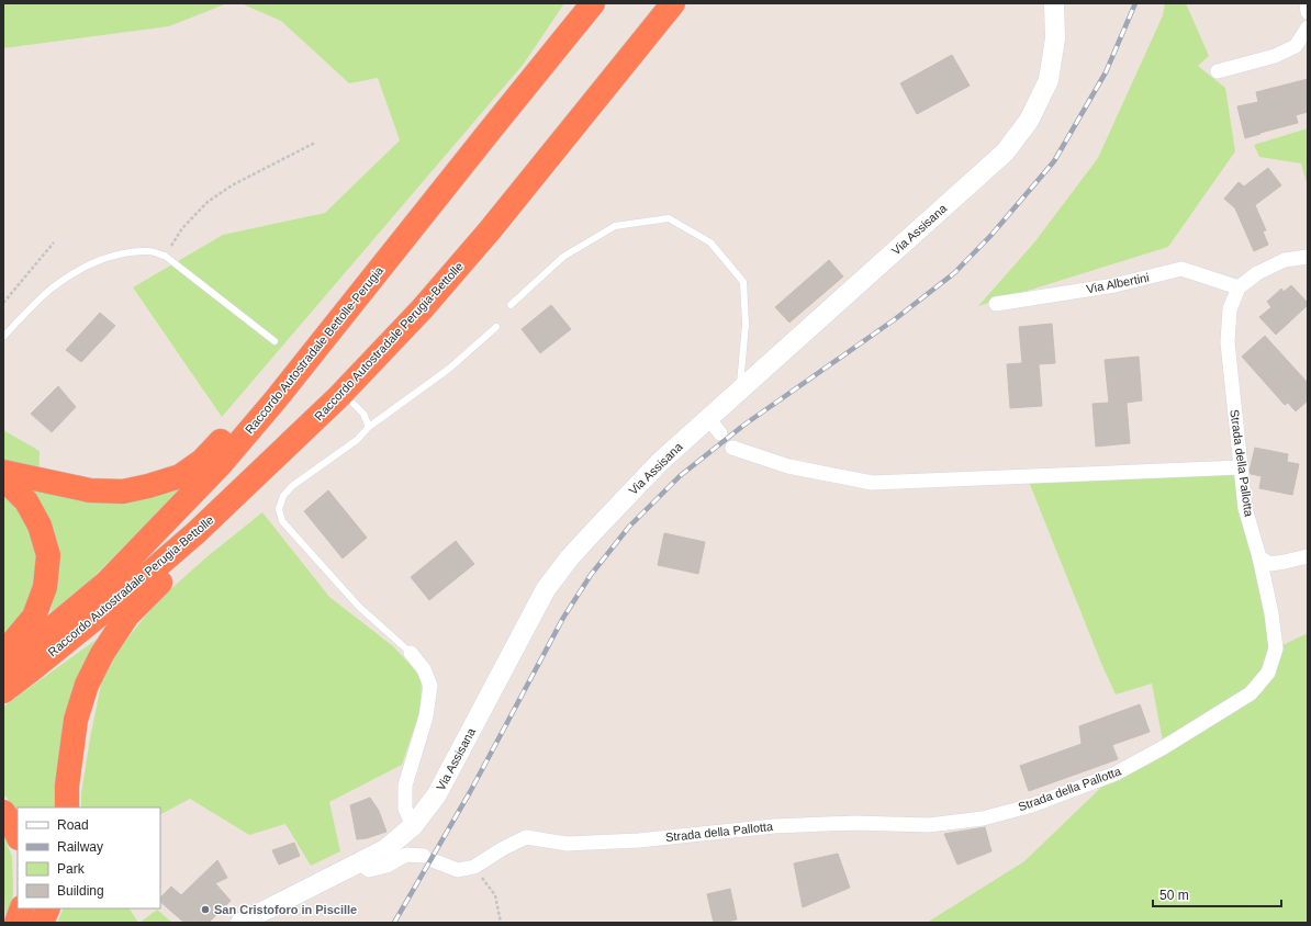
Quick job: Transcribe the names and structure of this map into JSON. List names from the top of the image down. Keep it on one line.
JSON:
{"streets":{"highway":["Raccordo Autostradale Perugia-Bettolle","Raccordo Autostradale Bettolle-Perugia"],"main road":["Via Assisana"],"street":["Via Albertini","Strada della Pallotta"]},"crossings":[["Via Assisana","Strada della Pallotta"],["Via Albertini","Strada della Pallotta"]],"places":["San Cristoforo in Piscille"],"legend":["Road","Railway","Park","Building"],"scale_bar":"50 m"}
